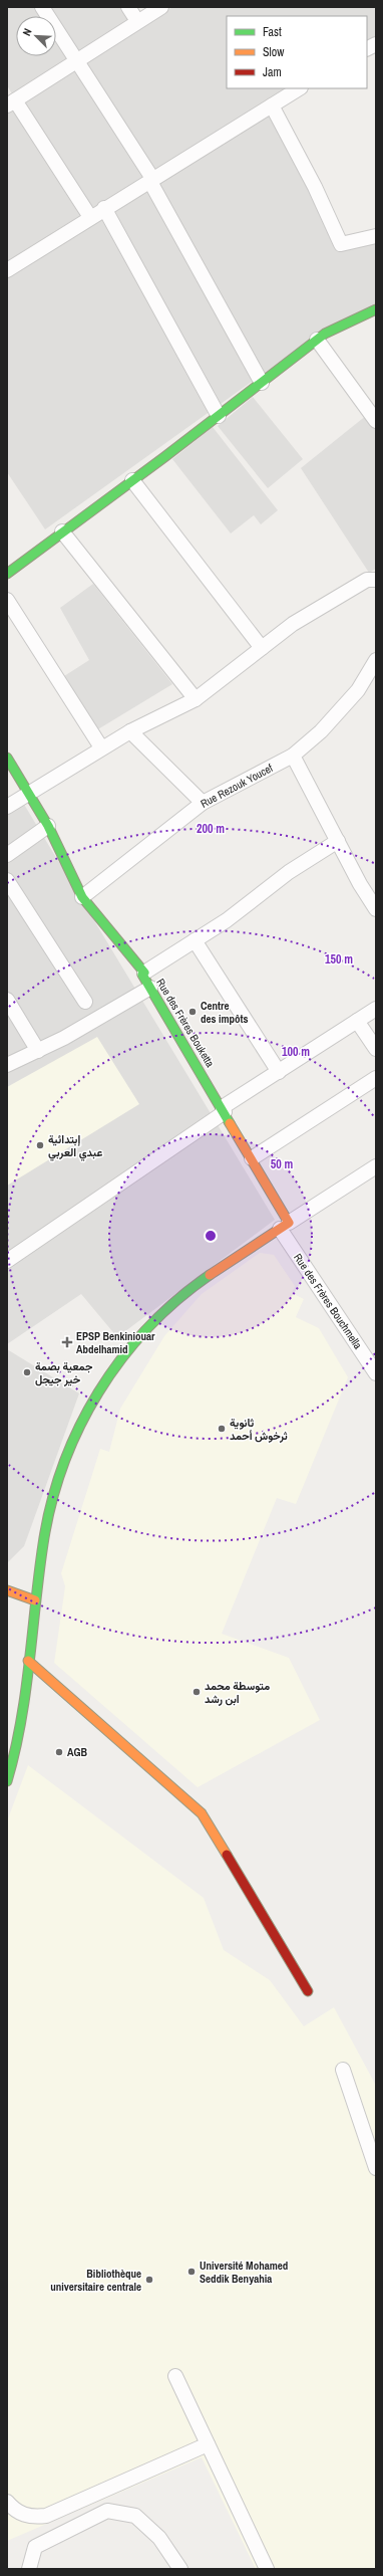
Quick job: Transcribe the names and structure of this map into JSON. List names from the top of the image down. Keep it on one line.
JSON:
{"streets":{"main road":["Rue des Frères Bouketta"],"street":["Rue Rezouk Youcef","Rue des Frères Bouchmella"]},"crossings":[["Rue Rezouk Youcef","Rue des Frères Bouketta"],["Rue des Frères Bouketta","Rue des Frères Bouchmella"]],"places":{"other":["Centre des impôts","إبتدائية عبدي العربي","جمعية بصمة خير جيجل","ثانوية ثرخوش أحمد","متوسطة محمد ابن رشد","AGB","Université Mohamed Seddik Benyahia","Bibliothèque universitaire centrale"],"health":["EPSP Benkiniouar Abdelhamid"]},"legend":["Fast","Slow","Jam"],"north":"top left","rings":["200 m","150 m","100 m","50 m"]}
